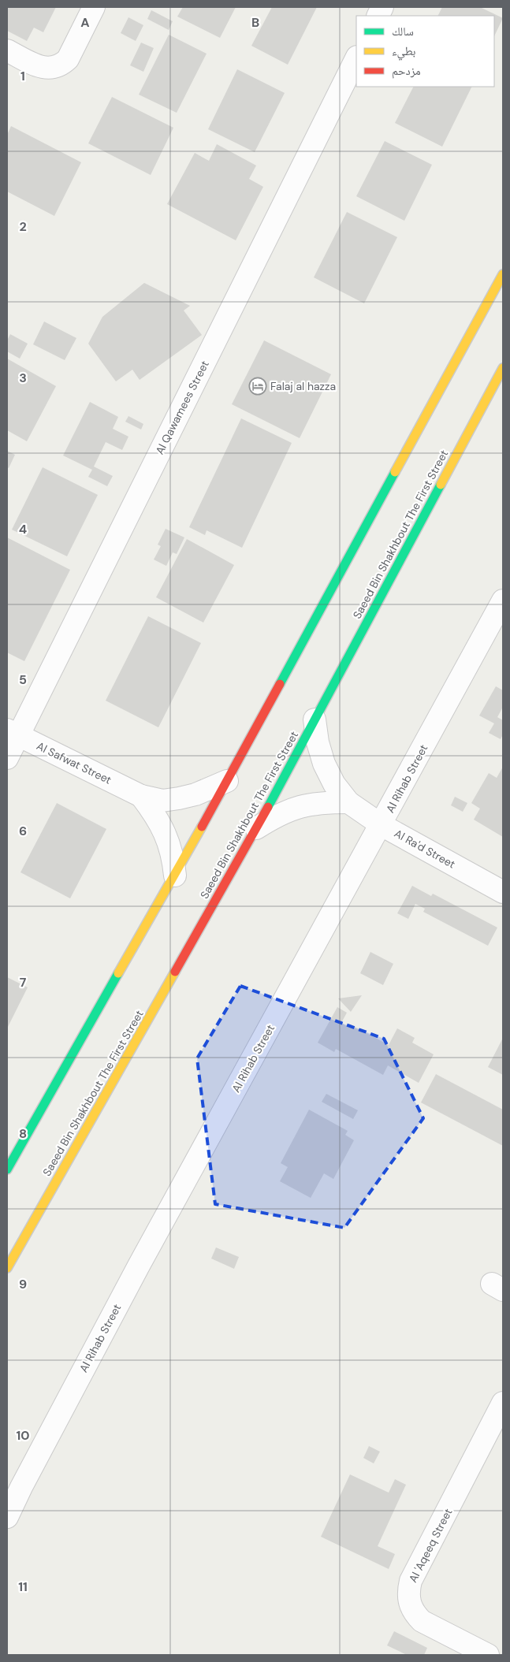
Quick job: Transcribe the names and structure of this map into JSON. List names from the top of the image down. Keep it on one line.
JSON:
{"streets":{"main road":["Saeed Bin Shakhbout The First Street"],"street":["Al Qawamees Street","Al Safwat Street","Al Rihab Street","Al Ra'd Street","Al 'Aqeeq Street"]},"crossings":[["Al Qawamees Street","Al Safwat Street"],["Saeed Bin Shakhbout The First Street","Al Ra'd Street"],["Al Rihab Street","Al Ra'd Street"]],"places":{"hotel":["Falaj al hazza"]},"legend":["سالك","بطيء","مزدحم"],"grid":{"columns":["A","B"],"rows":["1","2","3","4","5","6","7","8","9","10","11"]}}
